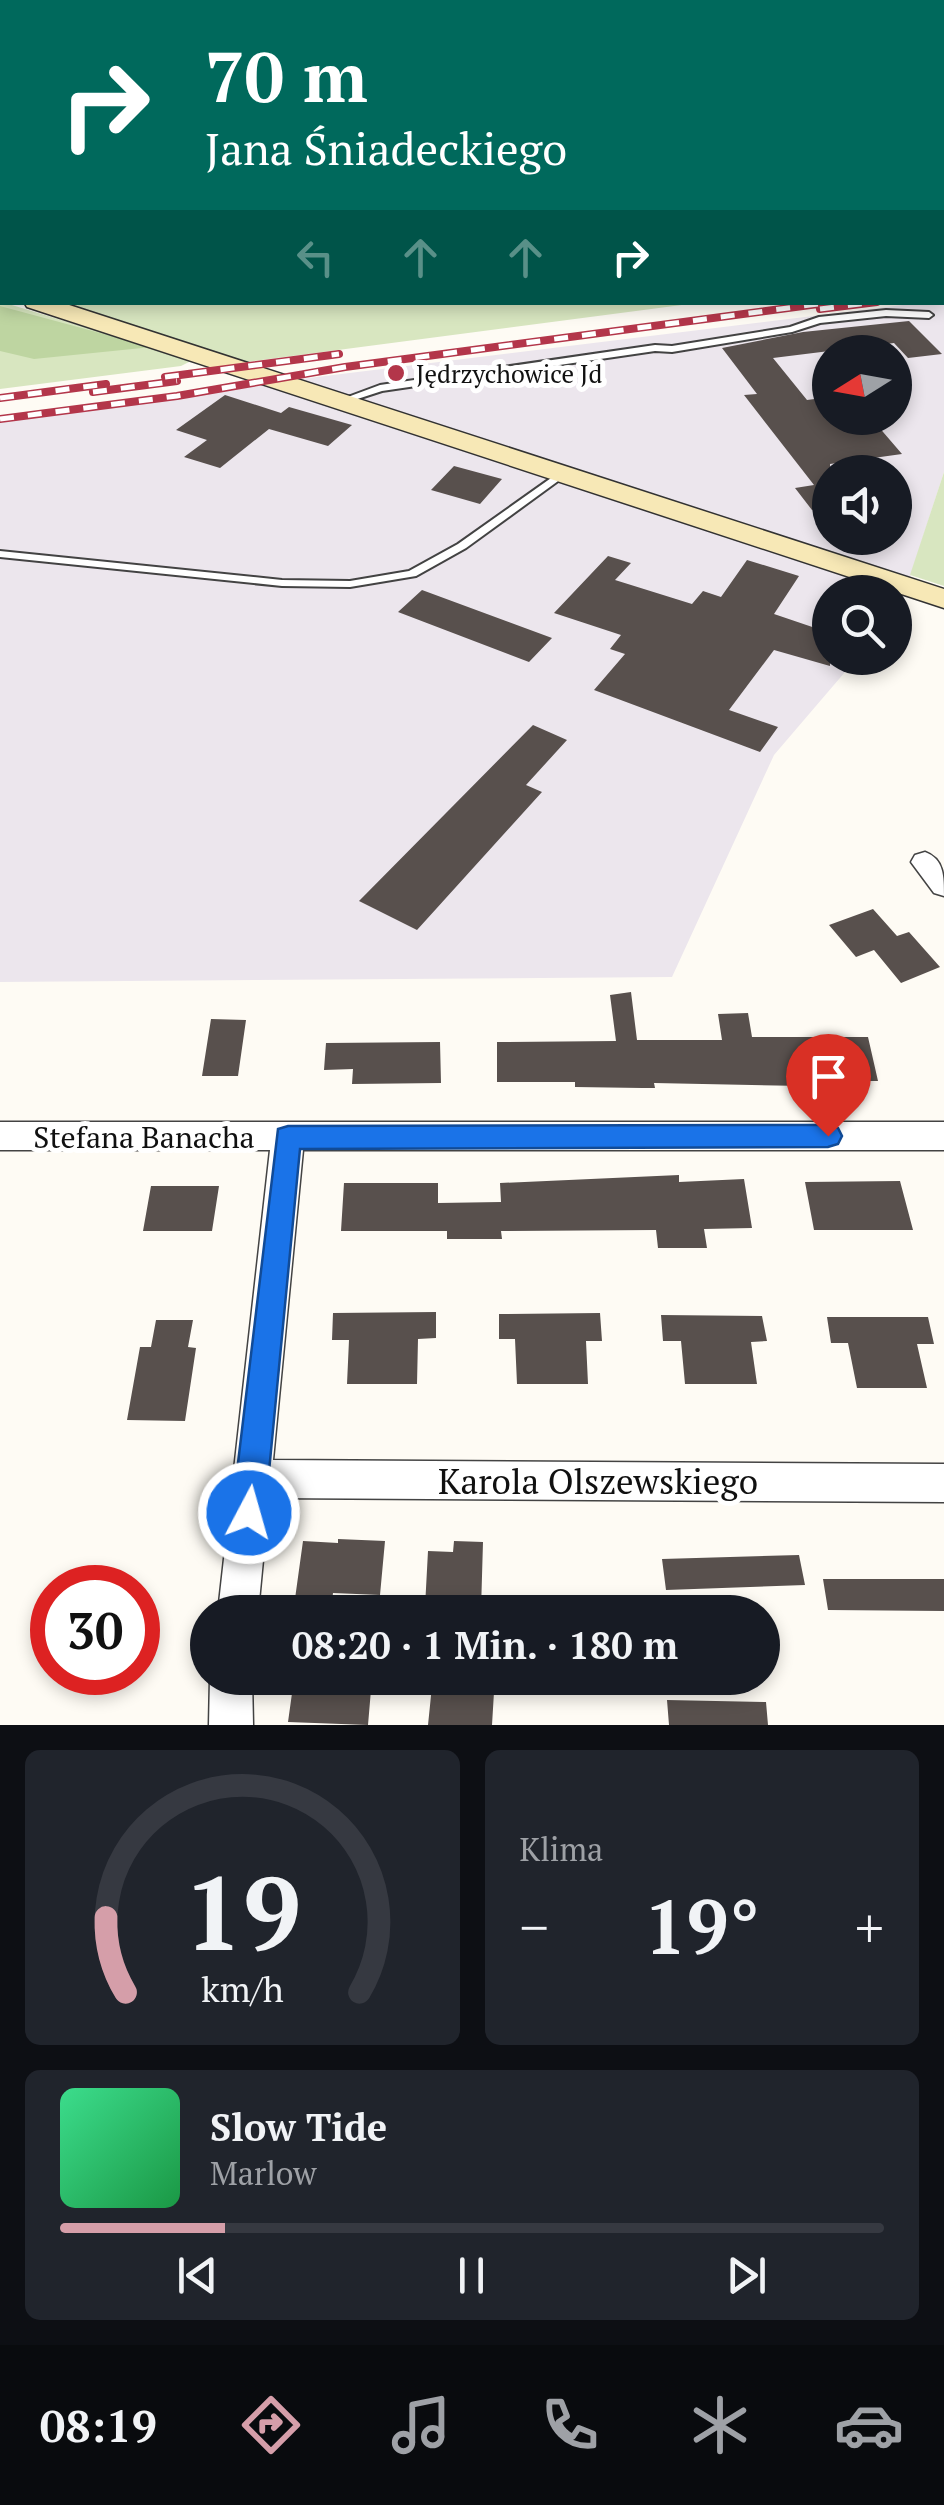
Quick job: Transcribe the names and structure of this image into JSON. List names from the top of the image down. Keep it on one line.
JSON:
{"streets":{"street":["Stefana Banacha","Karola Olszewskiego"]},"places":["Jędrzychowice Jd"],"north":"left","page":{"turn":["70 m","Jana Śniadeckiego"],"limit":"30","trip":"08:20 · 1 Min. · 180 m","tile":"Klima","heat":["−","19°","+"],"song":["Slow Tide","Marlow"],"tabs":"08:19","gauge":["19","km/h"]}}
